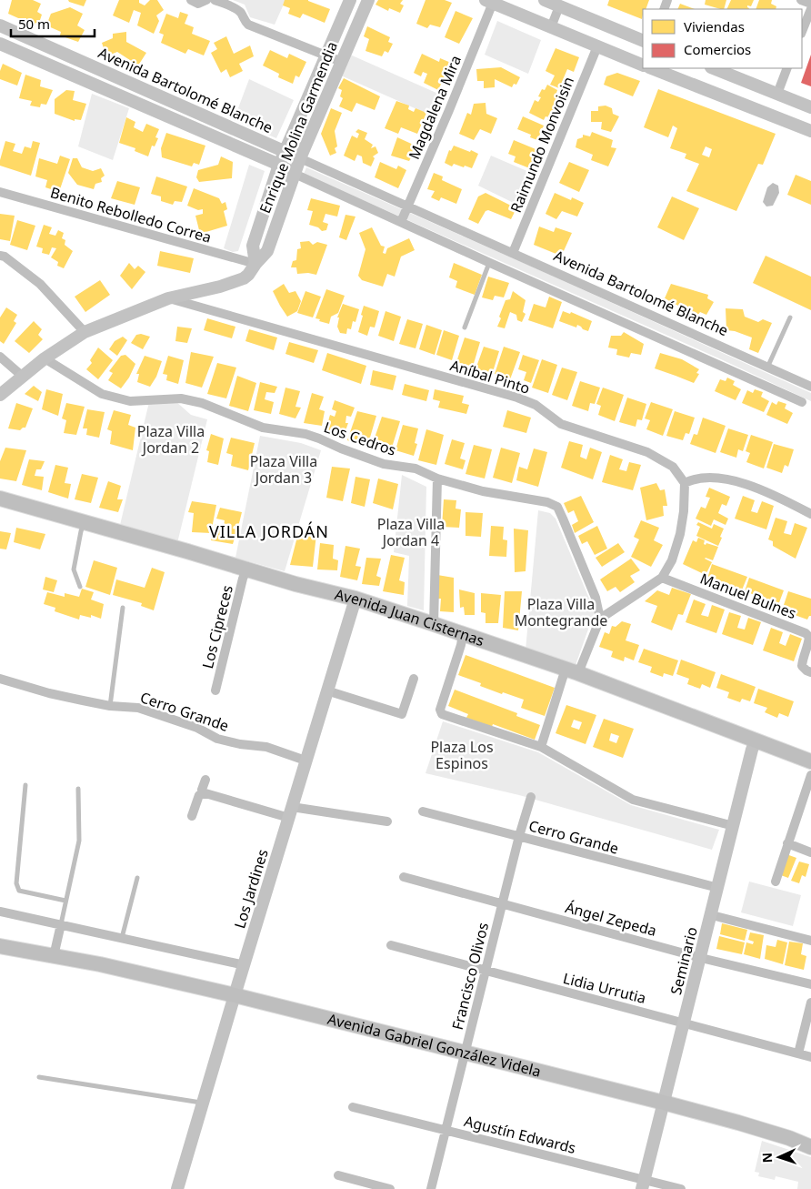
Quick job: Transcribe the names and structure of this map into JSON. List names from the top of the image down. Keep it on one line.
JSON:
{"streets":{"main road":["Avenida Juan Cisternas","Avenida Gabriel González Videla"],"street":["Avenida Bartolomé Blanche","Magdalena Mira","Enrique Molina Garmendia","Raimundo Monvoisin","Benito Rebolledo Correa","Aníbal Pinto","Los Cedros","Manuel Bulnes","Los Cipreces","Cerro Grande","Los Jardines","Ángel Zepeda","Seminario","Francisco Olivos","Lidia Urrutia","Agustín Edwards"]},"crossings":[["Avenida Bartolomé Blanche","Magdalena Mira"],["Avenida Bartolomé Blanche","Enrique Molina Garmendia"],["Avenida Bartolomé Blanche","Raimundo Monvoisin"],["Enrique Molina Garmendia","Benito Rebolledo Correa"],["Enrique Molina Garmendia","Aníbal Pinto"],["Enrique Molina Garmendia","Los Cedros"],["Avenida Juan Cisternas","Los Cipreces"],["Avenida Juan Cisternas","Los Jardines"],["Avenida Juan Cisternas","Seminario"],["Cerro Grande","Los Jardines"],["Cerro Grande","Seminario"],["Cerro Grande","Francisco Olivos"],["Los Jardines","Avenida Gabriel González Videla"],["Ángel Zepeda","Seminario"],["Ángel Zepeda","Francisco Olivos"],["Seminario","Lidia Urrutia"],["Seminario","Avenida Gabriel González Videla"],["Seminario","Agustín Edwards"],["Francisco Olivos","Lidia Urrutia"],["Francisco Olivos","Avenida Gabriel González Videla"],["Francisco Olivos","Agustín Edwards"]],"districts":["VILLA JORDÁN"],"parks":["Plaza Villa Jordan 2","Plaza Villa Jordan 3","Plaza Villa Jordan 4","Plaza Villa Montegrande","Plaza Los Espinos"],"legend":["Viviendas","Comercios"],"scale_bar":"50 m","north":"left"}
